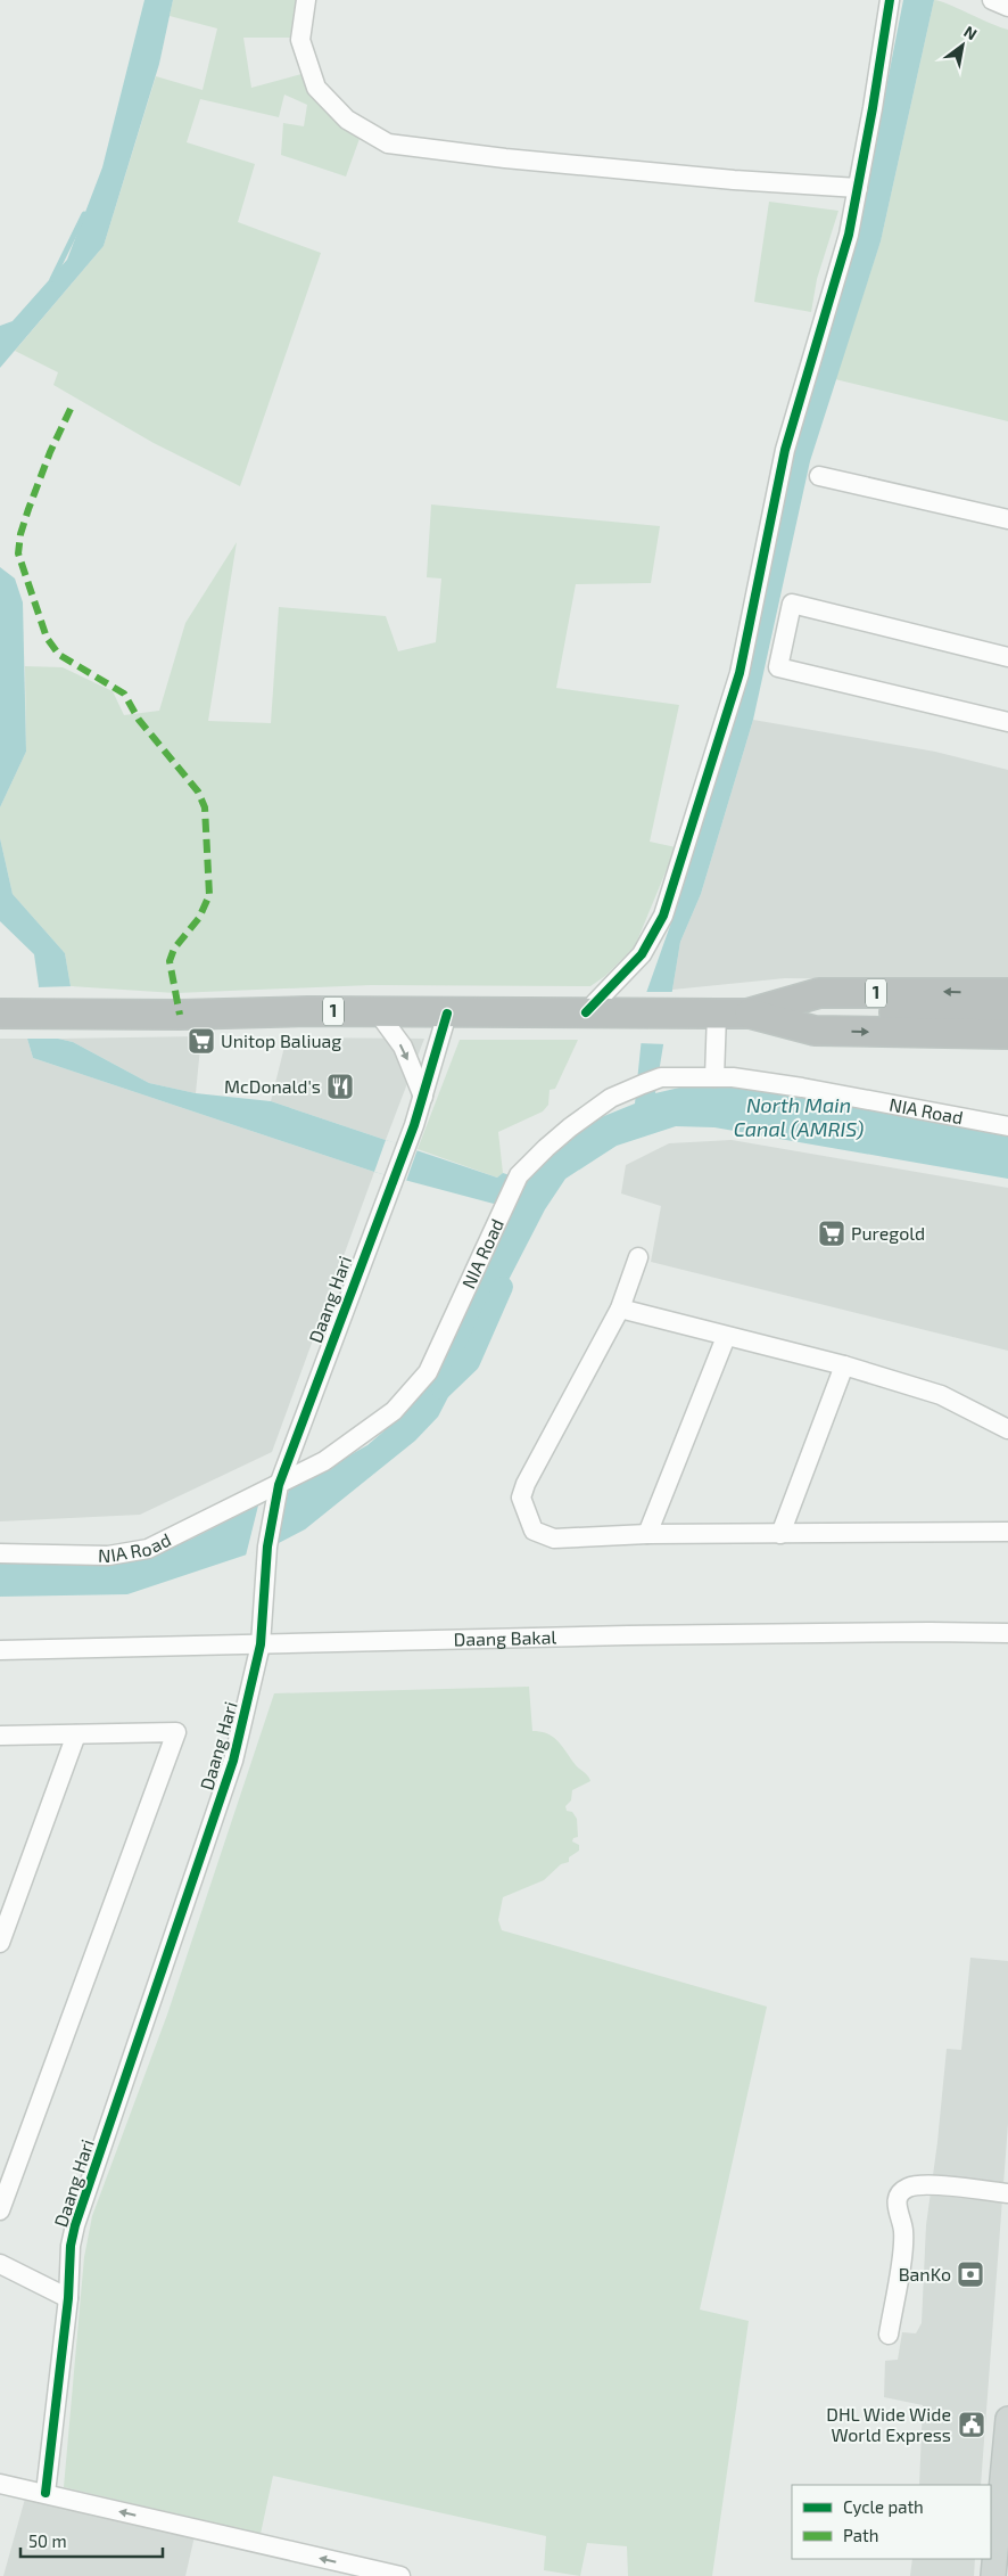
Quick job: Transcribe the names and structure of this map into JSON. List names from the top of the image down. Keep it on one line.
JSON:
{"streets":{"highway":["1"],"street":["NIA Road","Daang Hari","Daang Bakal"]},"crossings":[["1","Daang Hari"],["NIA Road","Daang Hari"],["Daang Hari","Daang Bakal"]],"water":["North Main Canal (AMRIS)"],"places":{"supermarket":["Unitop Baliuag","Puregold"],"restaurant":["McDonald's"],"bank":["BanKo"],"public building":["DHL Wide Wide World Express"]},"legend":["Cycle path","Path"],"scale_bar":"50 m","north":"top right"}
